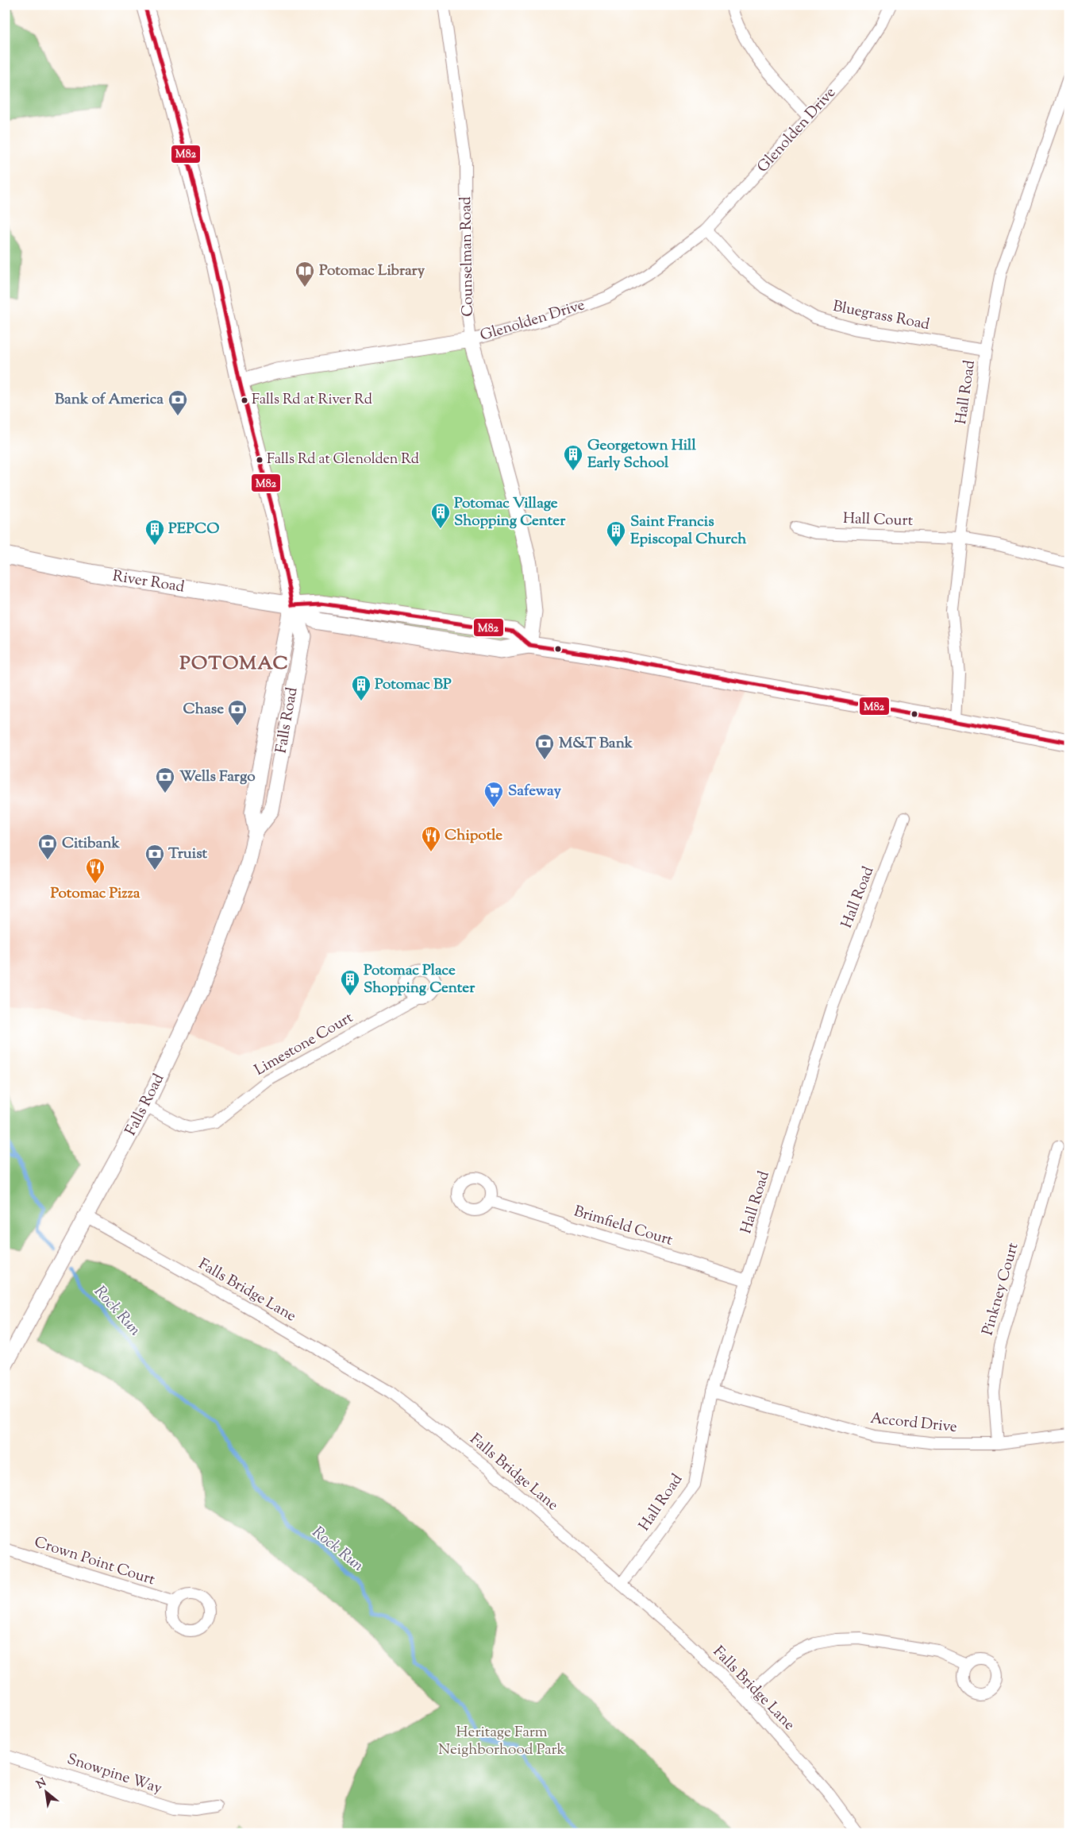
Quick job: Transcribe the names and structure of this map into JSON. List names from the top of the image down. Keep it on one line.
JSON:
{"streets":{"main road":["Glenolden Drive","Counselman Road","River Road","Falls Road"],"street":["Bluegrass Road","Hall Road","Hall Court","Limestone Court","Brimfield Court","Pinkney Court","Falls Bridge Lane","Accord Drive","Crown Point Court","Snowpine Way"]},"crossings":[["Glenolden Drive","Counselman Road"],["Glenolden Drive","Bluegrass Road"],["Glenolden Drive","Falls Road"],["Counselman Road","River Road"],["Bluegrass Road","Hall Road"],["Hall Road","Hall Court"],["Hall Road","River Road"],["Hall Road","Brimfield Court"],["Hall Road","Falls Bridge Lane"],["Hall Road","Accord Drive"],["River Road","Falls Road"],["Falls Road","Limestone Court"],["Falls Road","Falls Bridge Lane"],["Pinkney Court","Accord Drive"]],"districts":["POTOMAC"],"water":["Rock Run"],"parks":["Heritage Farm Neighborhood Park"],"places":{"library":["Potomac Library"],"other":["Falls Rd at River Rd","Falls Rd at Glenolden Rd"],"bank":["Bank of America","Chase","M&T Bank","Wells Fargo","Citibank","Truist"],"building":["Georgetown Hill Early School","Potomac Village Shopping Center","PEPCO","Saint Francis Episcopal Church","Potomac BP","Potomac Place Shopping Center"],"supermarket":["Safeway"],"restaurant":["Chipotle","Potomac Pizza"]},"lines":["transit line M82"],"north":"top left"}
